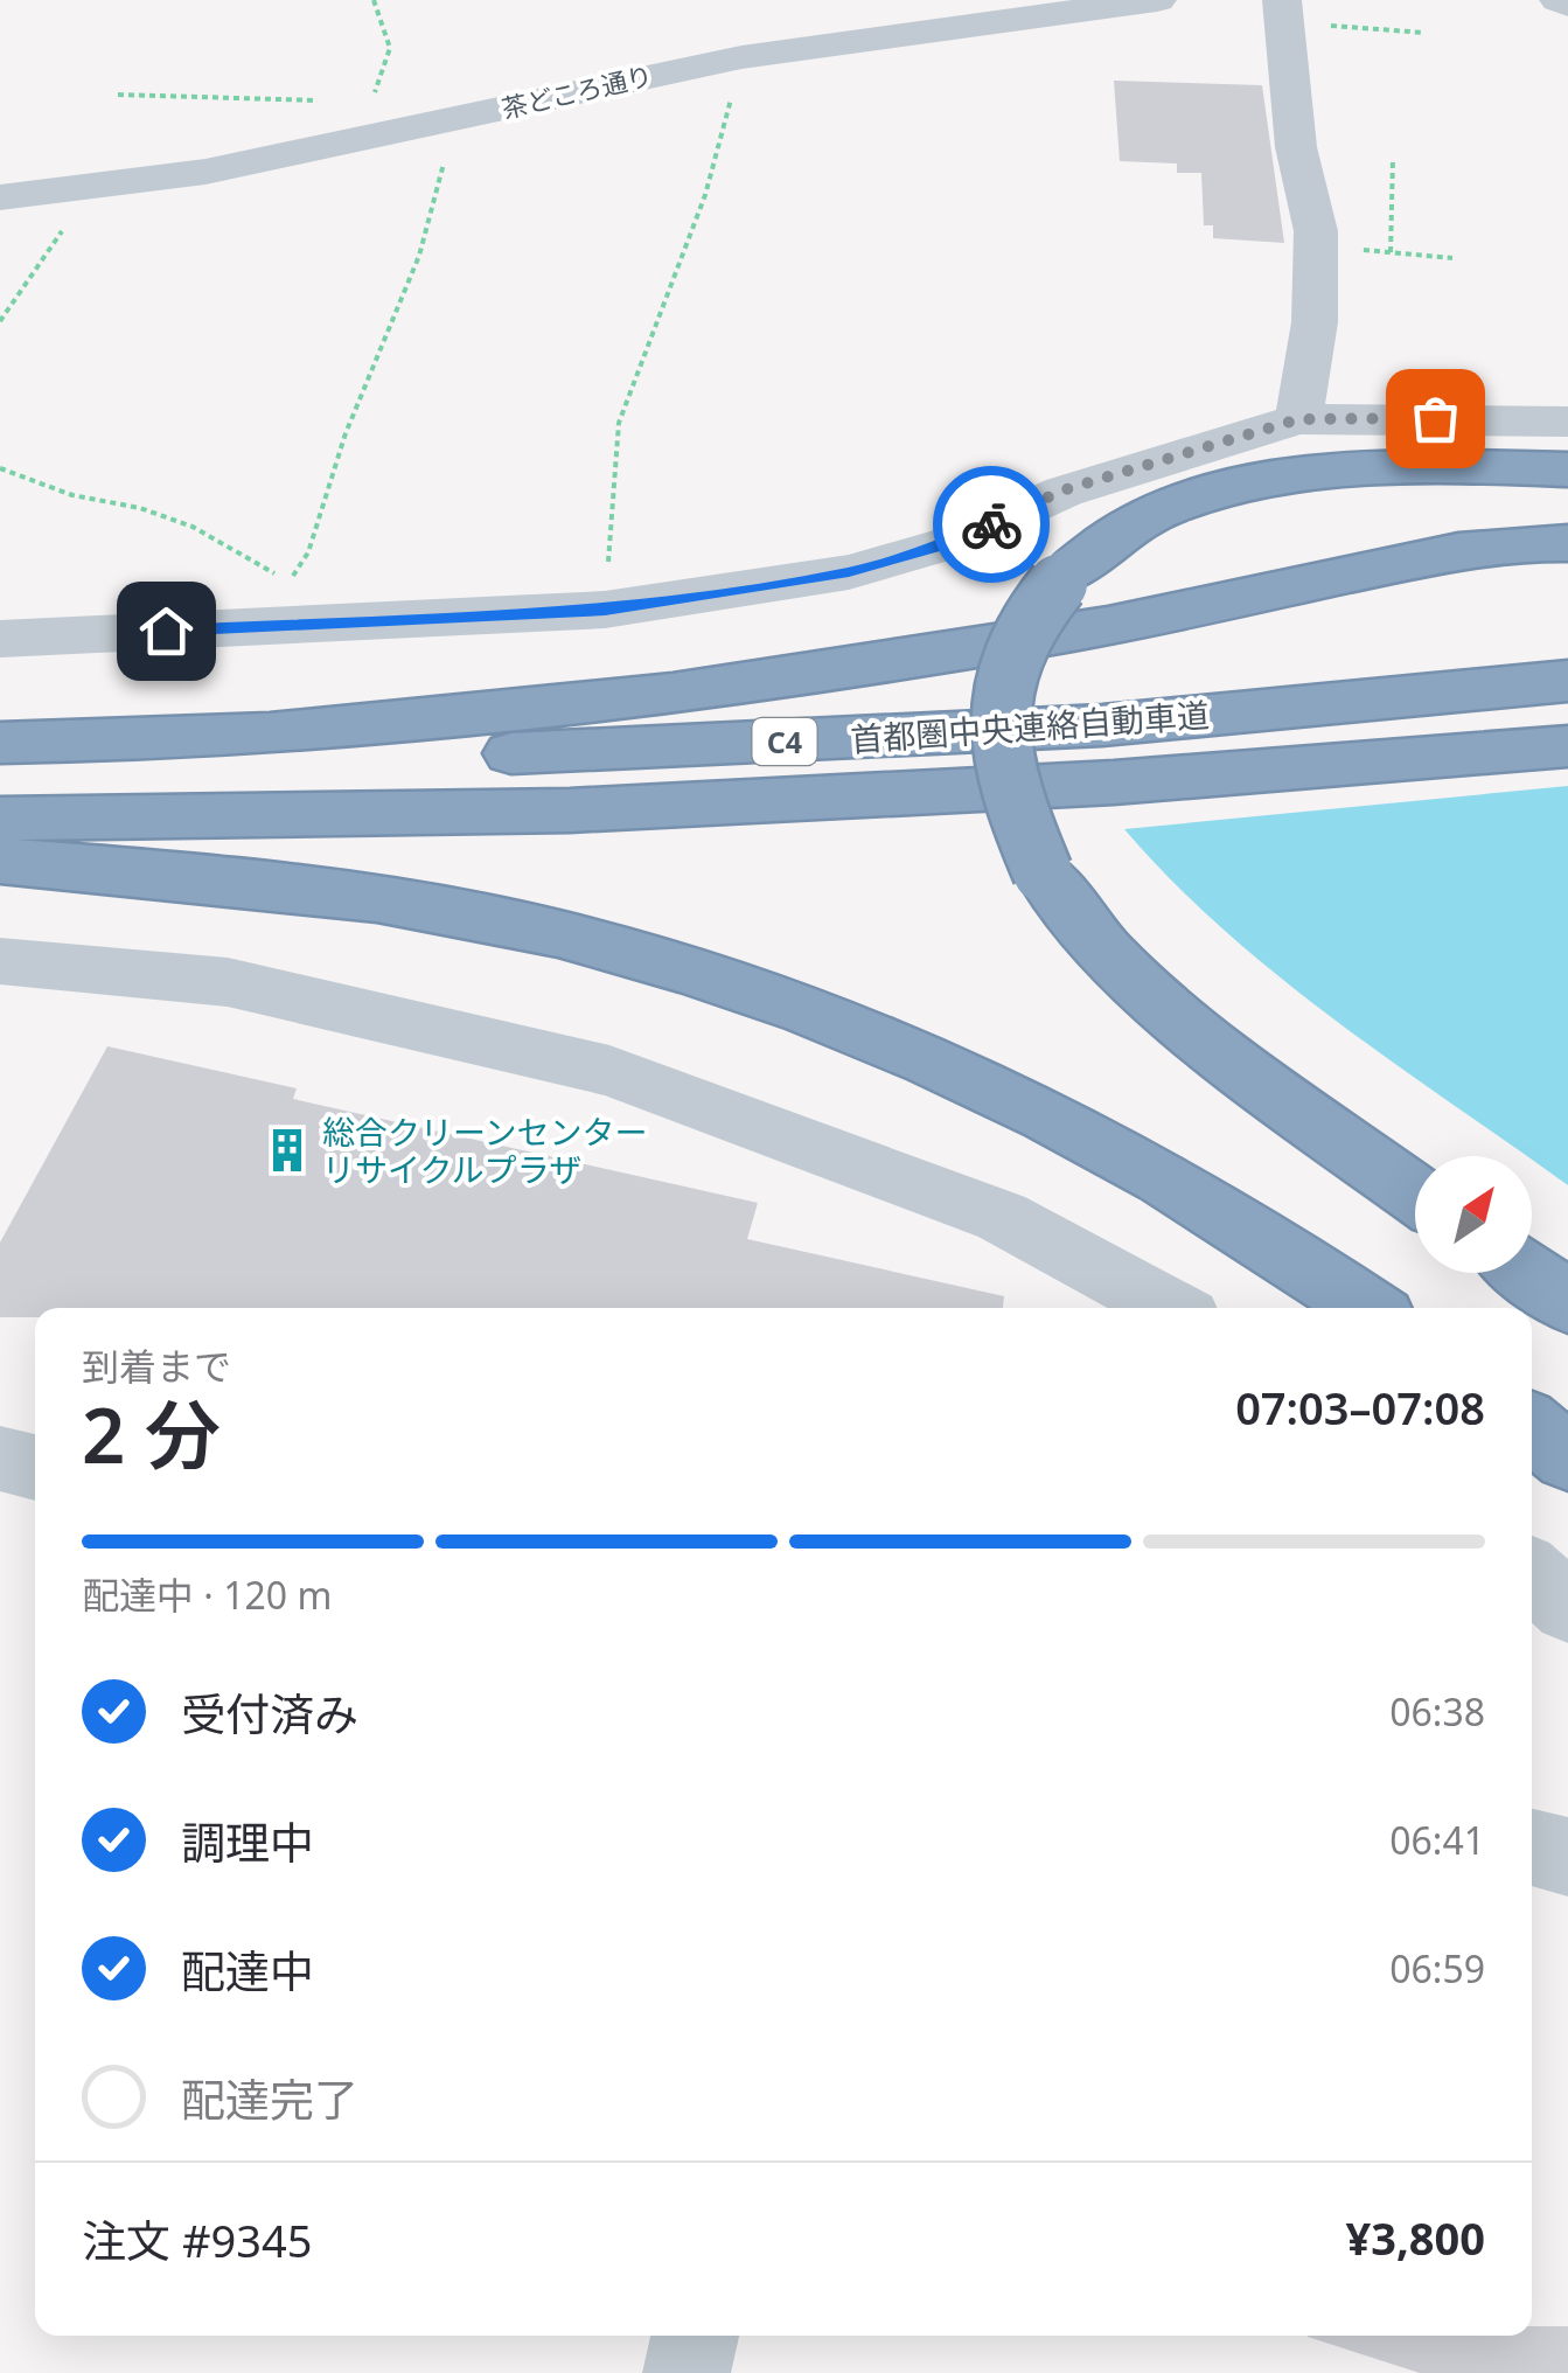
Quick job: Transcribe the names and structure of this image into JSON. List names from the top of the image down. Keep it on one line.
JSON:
{"streets":{"highway":["首都圏中央連絡自動車道","C4"],"street":["茶どころ通り"]},"places":{"building":["総合クリーンセンター リサイクルプラザ"]},"north":"top right","page":{"heading":["2 分","到着まで","07:03–07:08"],"panel":["注文 #9345","¥3,800"],"bar":"配達中 · 120 m","list":[["受付済み","06:38"],["調理中","06:41"],["配達中","06:59"],"配達完了"]}}
